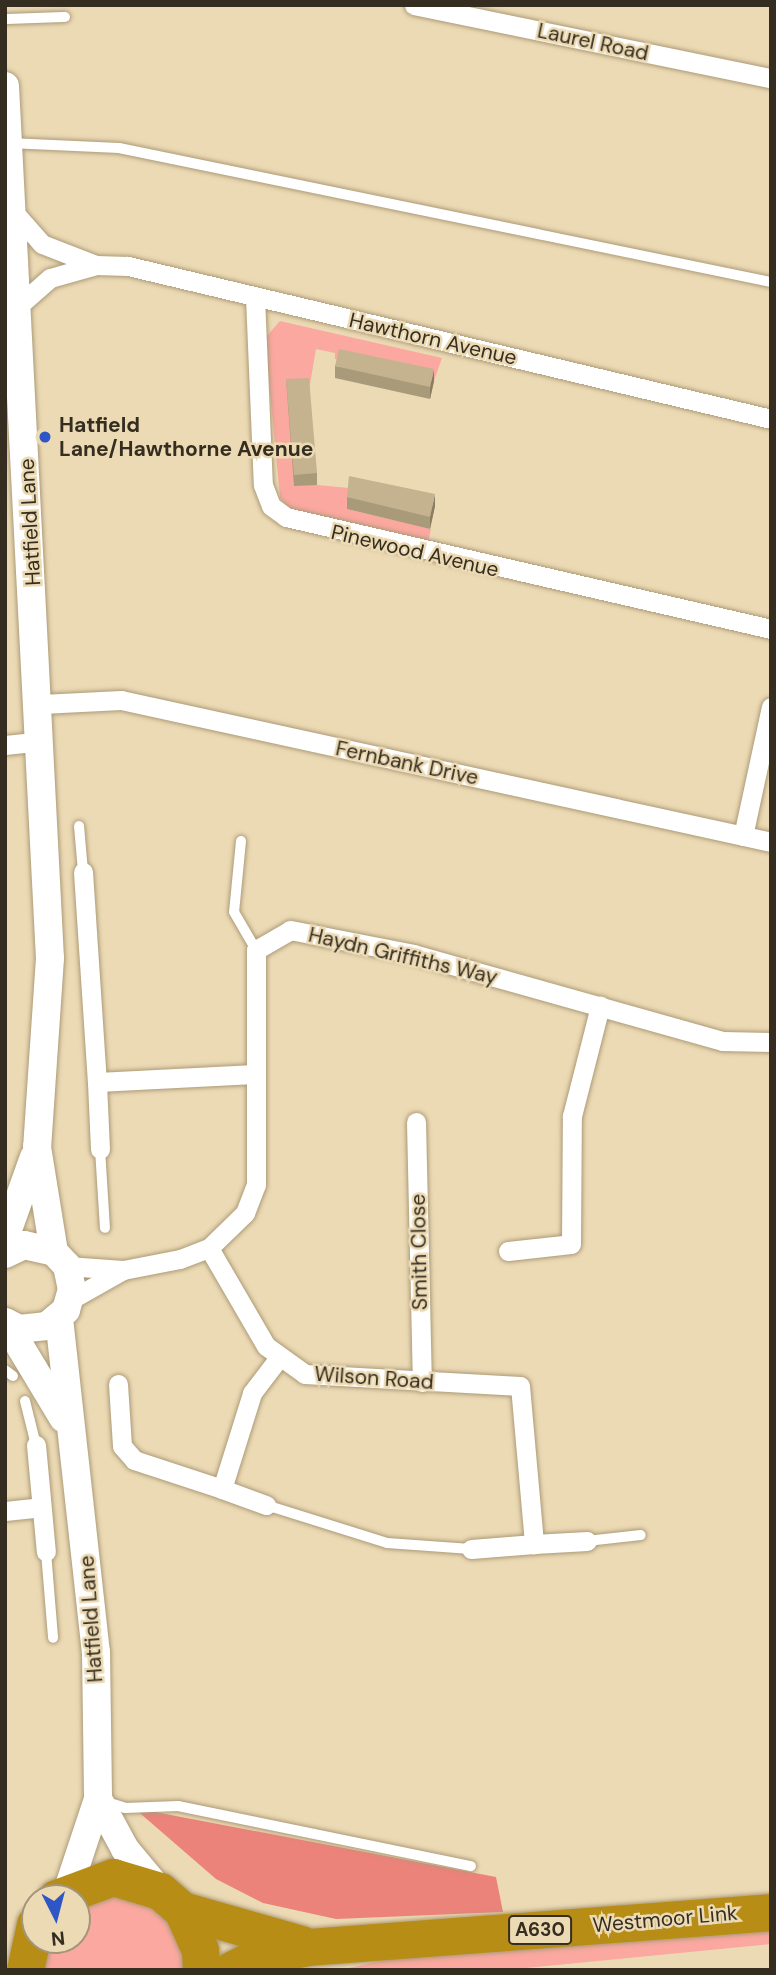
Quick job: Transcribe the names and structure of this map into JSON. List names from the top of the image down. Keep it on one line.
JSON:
{"streets":{"highway":["Westmoor Link","A630"],"street":["Laurel Road","Hawthorn Avenue","Hatfield Lane","Pinewood Avenue","Fernbank Drive","Haydn Griffiths Way","Smith Close","Wilson Road"]},"crossings":[["Hawthorn Avenue","Hatfield Lane"],["Hawthorn Avenue","Pinewood Avenue"],["Hatfield Lane","Fernbank Drive"],["Hatfield Lane","Westmoor Link"],["Smith Close","Wilson Road"]],"places":["Hatfield Lane/Hawthorne Avenue"],"north":"bottom"}
